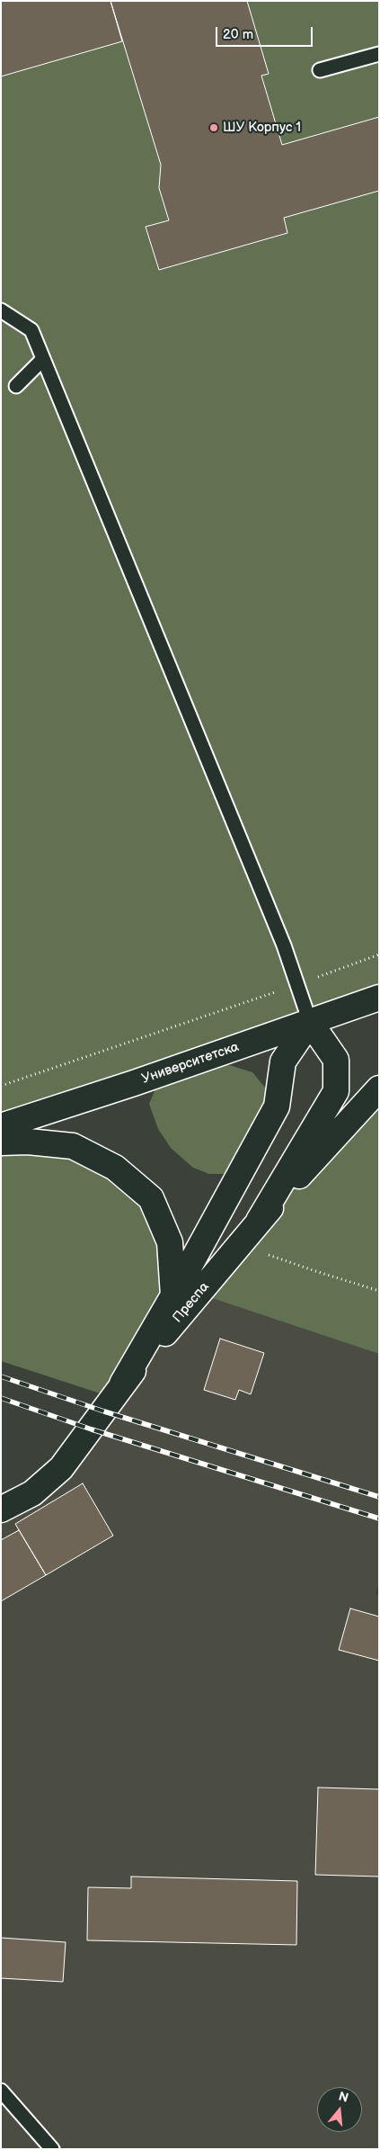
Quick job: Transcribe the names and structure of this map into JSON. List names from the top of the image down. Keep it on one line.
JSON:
{"streets":{"street":["Университетска","Преспа"]},"places":["ШУ Корпус 1"],"scale_bar":"20 m","north":"top"}
